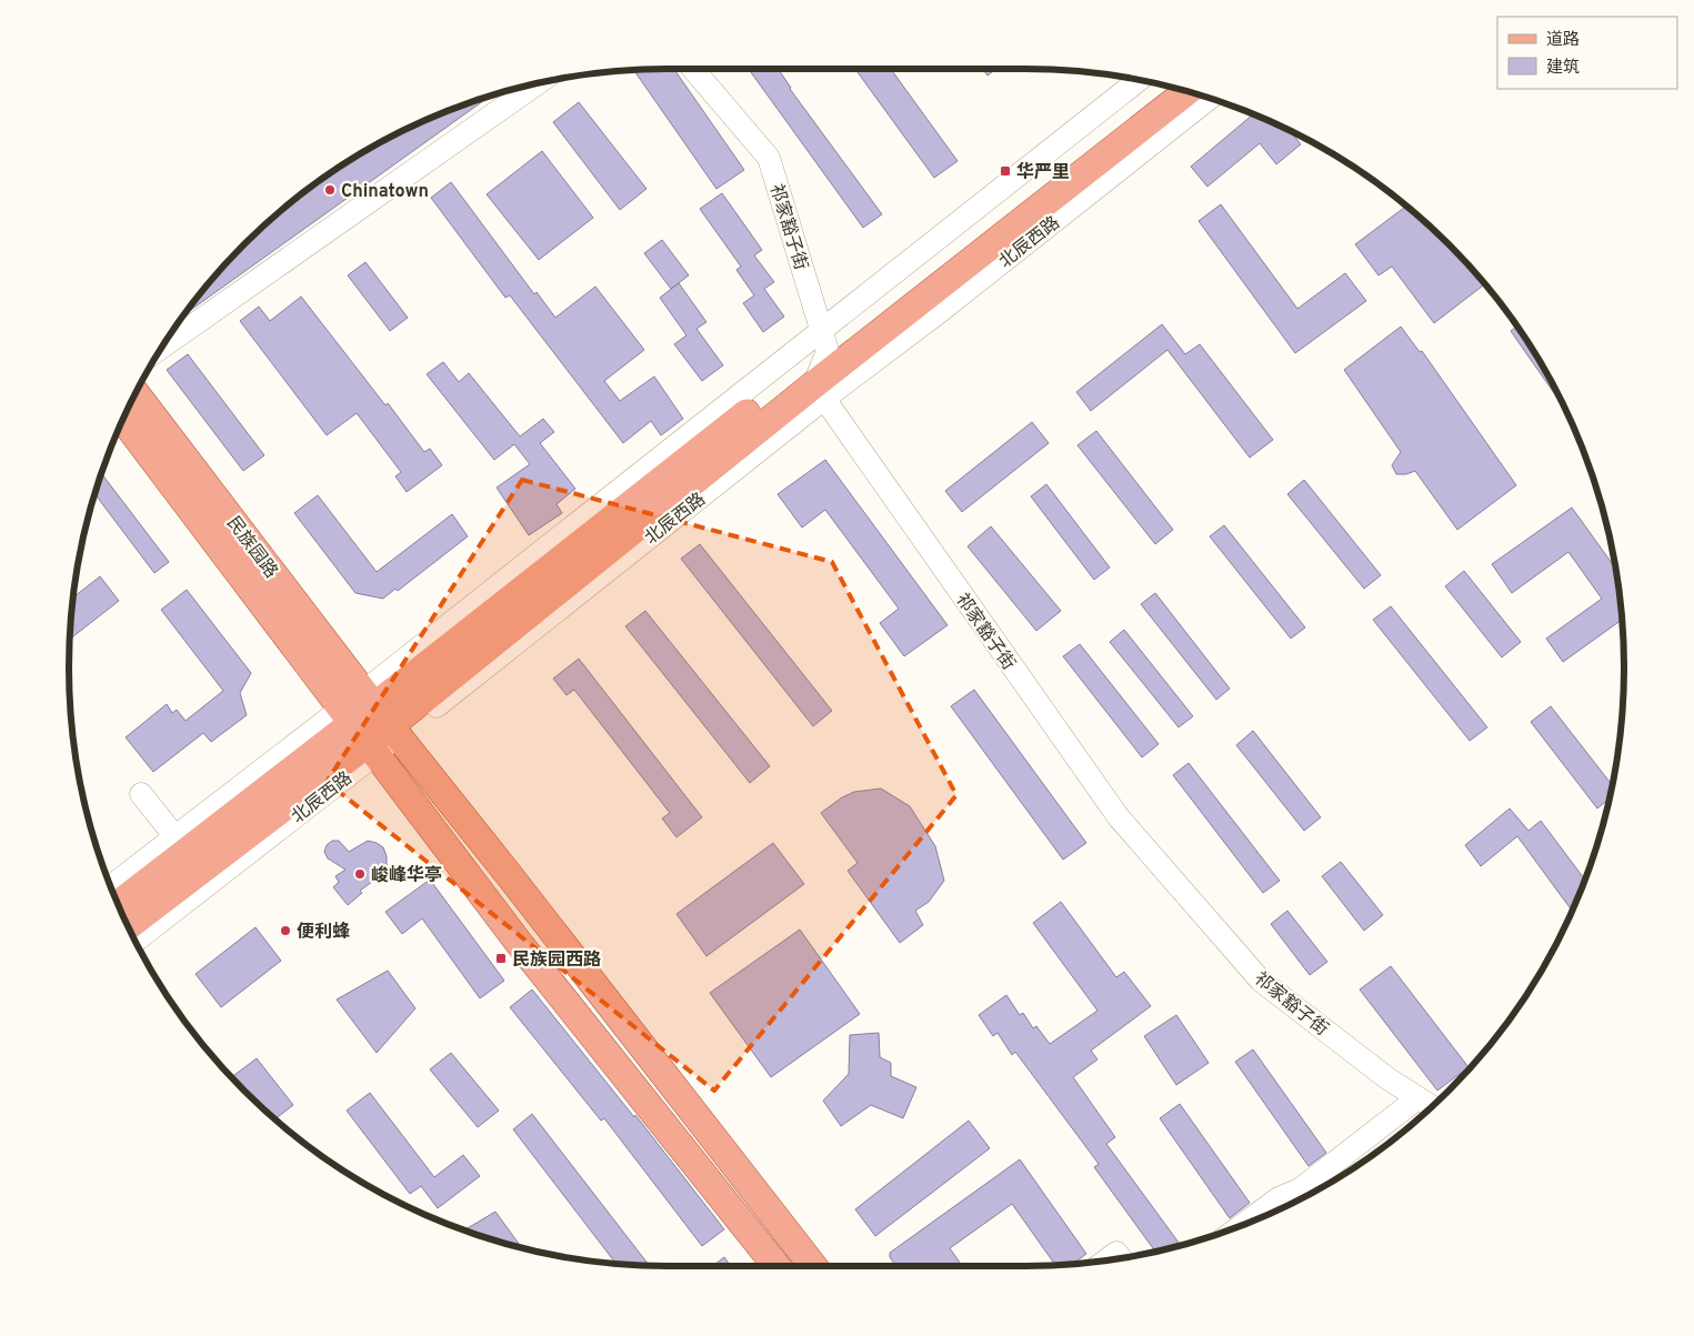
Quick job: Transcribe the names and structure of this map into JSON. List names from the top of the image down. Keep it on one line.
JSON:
{"streets":{"main road":["北辰西路","民族园路"],"street":["祁家豁子街"]},"crossings":[["祁家豁子街","北辰西路"],["北辰西路","民族园路"]],"places":{"transit":["华严里","民族园西路"],"other":["Chinatown","峻峰华亭","便利蜂"]},"legend":["道路","建筑"]}
